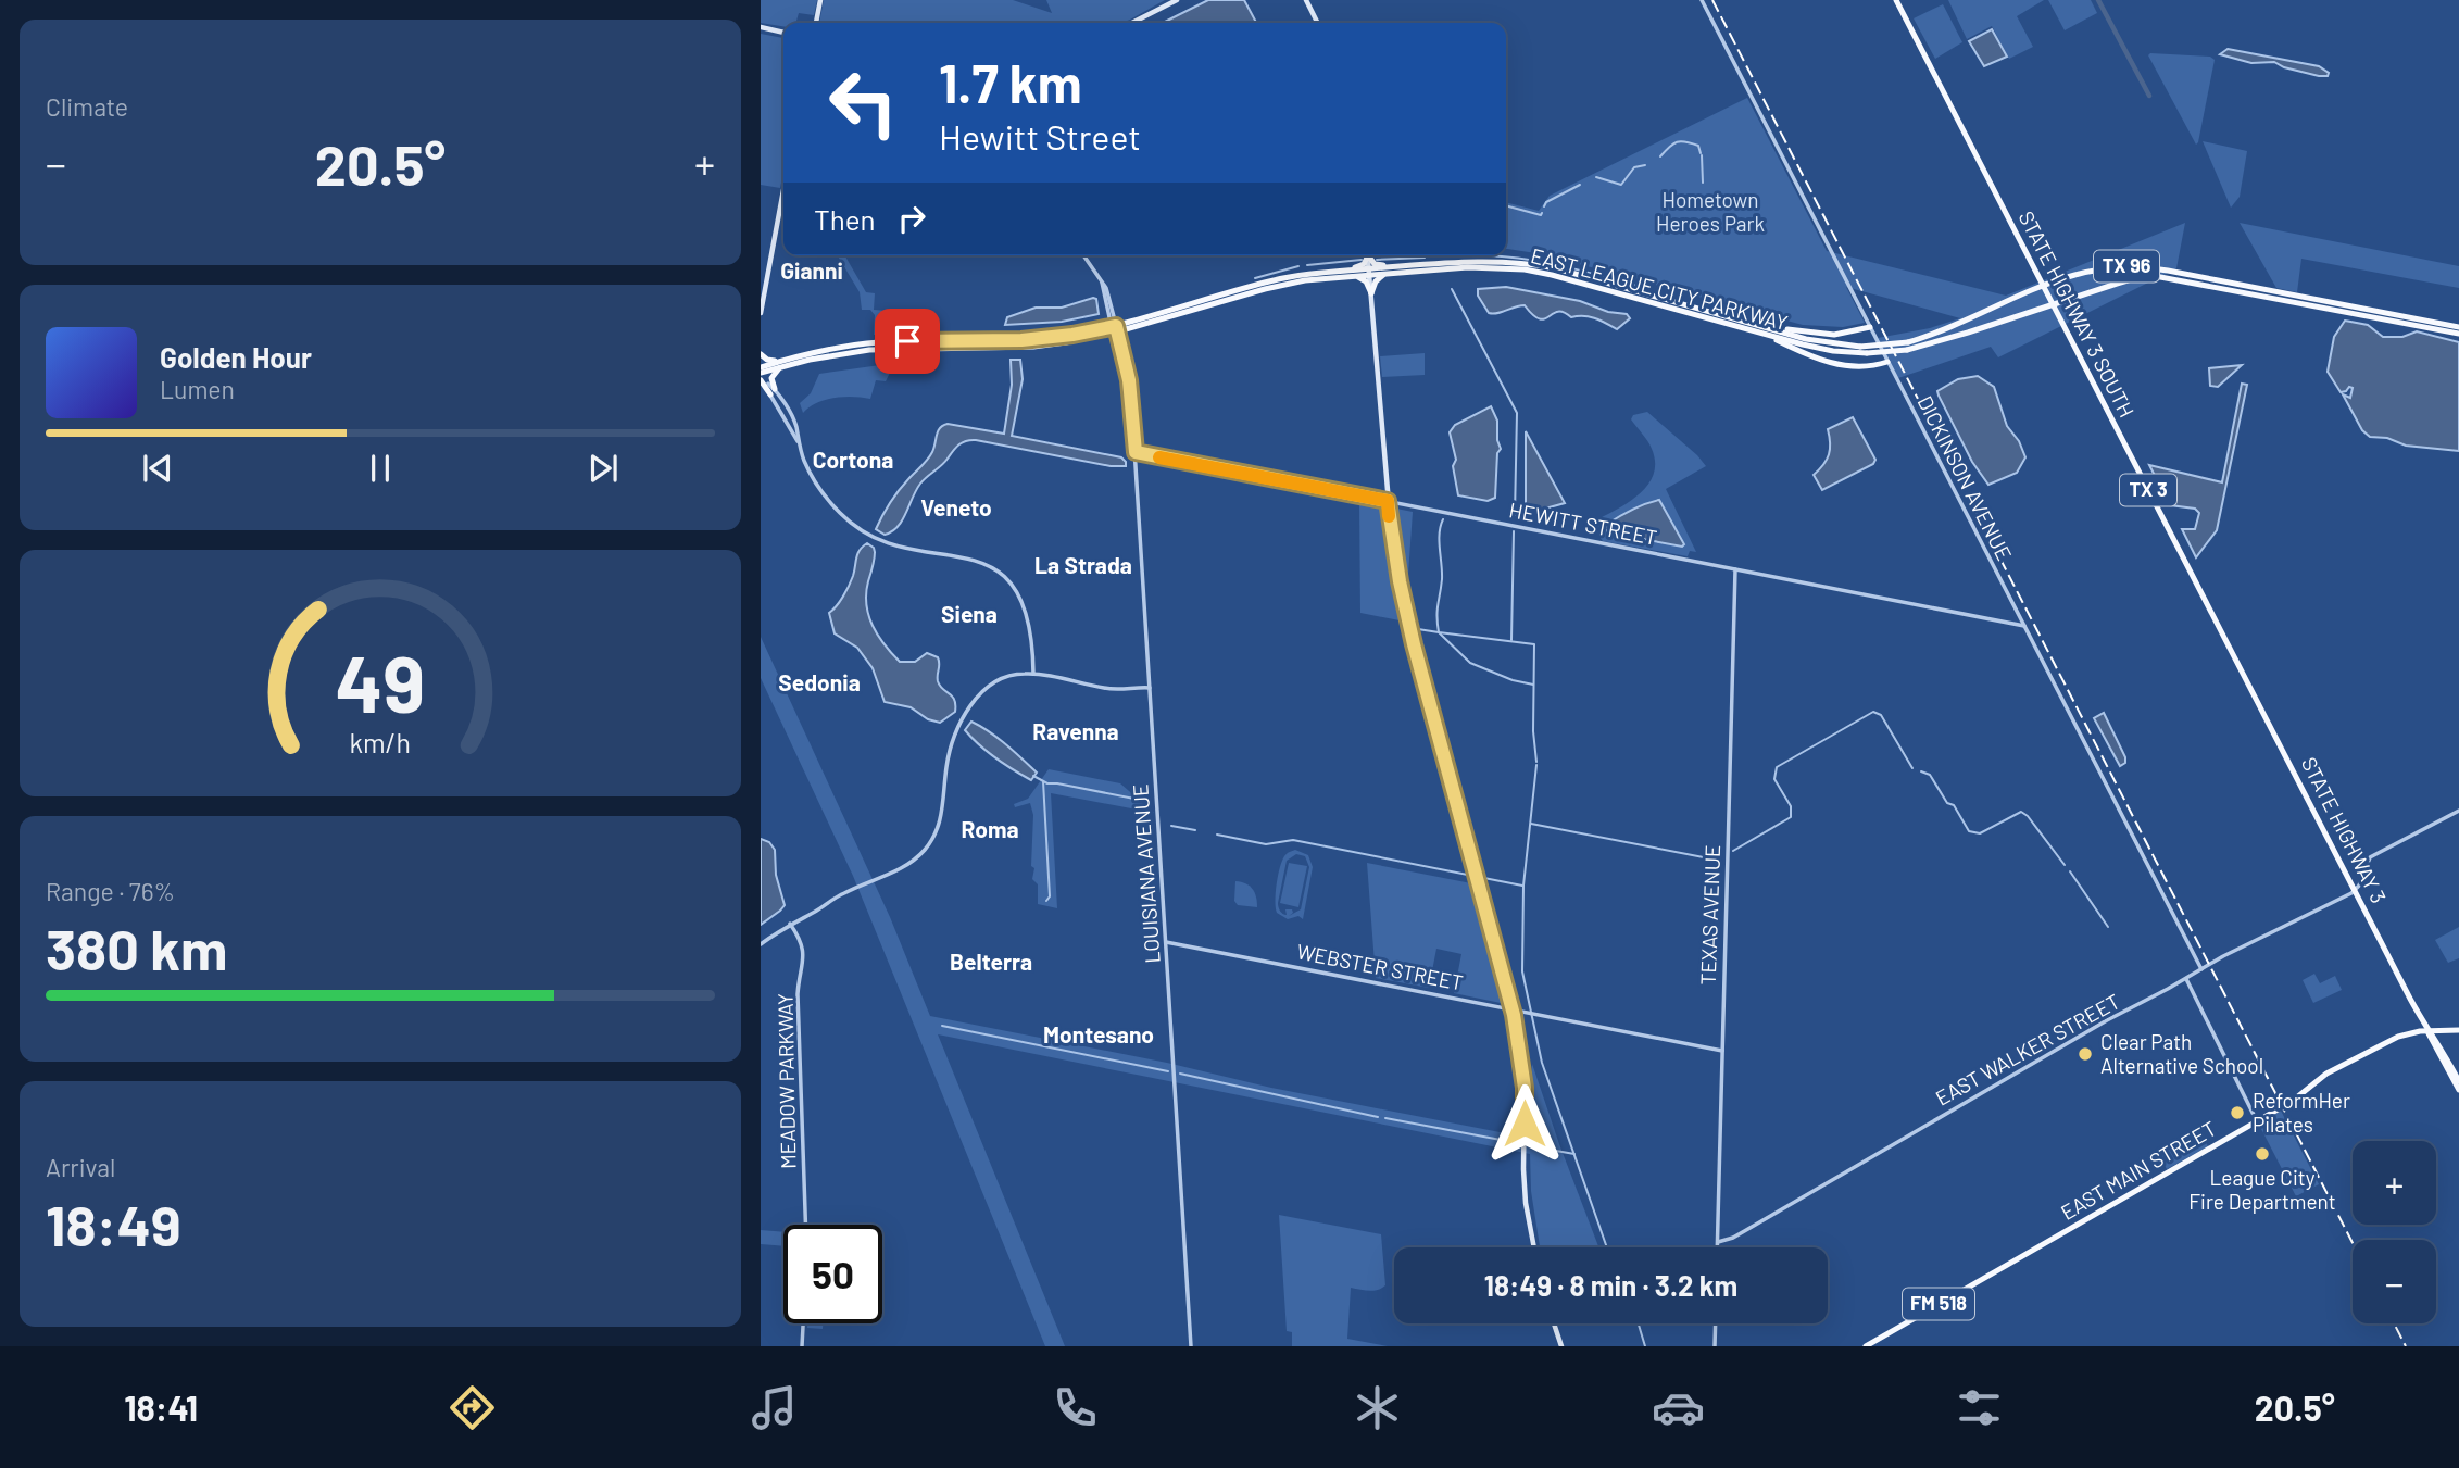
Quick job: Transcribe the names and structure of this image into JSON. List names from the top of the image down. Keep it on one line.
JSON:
{"streets":{"main road":["TX 96","EAST LEAGUE CITY PARKWAY","STATE HIGHWAY 3 SOUTH","TX 3","STATE HIGHWAY 3","EAST MAIN STREET","FM 518"],"street":["DICKINSON AVENUE","HEWITT STREET","LOUISIANA AVENUE","TEXAS AVENUE","WEBSTER STREET","EAST WALKER STREET","MEADOW PARKWAY"]},"crossings":[["TX 96","EAST LEAGUE CITY PARKWAY"],["TX 96","STATE HIGHWAY 3 SOUTH"],["EAST LEAGUE CITY PARKWAY","STATE HIGHWAY 3 SOUTH"],["EAST LEAGUE CITY PARKWAY","LOUISIANA AVENUE"],["STATE HIGHWAY 3 SOUTH","STATE HIGHWAY 3"],["DICKINSON AVENUE","HEWITT STREET"],["DICKINSON AVENUE","EAST WALKER STREET"],["HEWITT STREET","LOUISIANA AVENUE"],["HEWITT STREET","TEXAS AVENUE"],["STATE HIGHWAY 3","EAST WALKER STREET"],["STATE HIGHWAY 3","EAST MAIN STREET"],["STATE HIGHWAY 3","FM 518"],["LOUISIANA AVENUE","WEBSTER STREET"],["TEXAS AVENUE","WEBSTER STREET"],["TEXAS AVENUE","EAST WALKER STREET"],["EAST MAIN STREET","FM 518"]],"districts":["Gianni","Cortona","Veneto","La Strada","Siena","Sedonia","Ravenna","Roma","Belterra","Montesano"],"parks":["Hometown Heroes Park"],"places":["Clear Path Alternative School","ReformHer Pilates","League City Fire Department"],"page":{"tile":["Climate",["Range · 76%","380 km"],["Arrival","18:49"]],"turn":["1.7 km","Hewitt Street"],"heat":["−","20.5°","+"],"then":"Then","song":["Golden Hour","Lumen"],"map_buttons":["+","−"],"limit":"50","trip":"18:49 · 8 min · 3.2 km","tabs":["18:41","20.5°"],"gauge":["49","km/h"]}}
